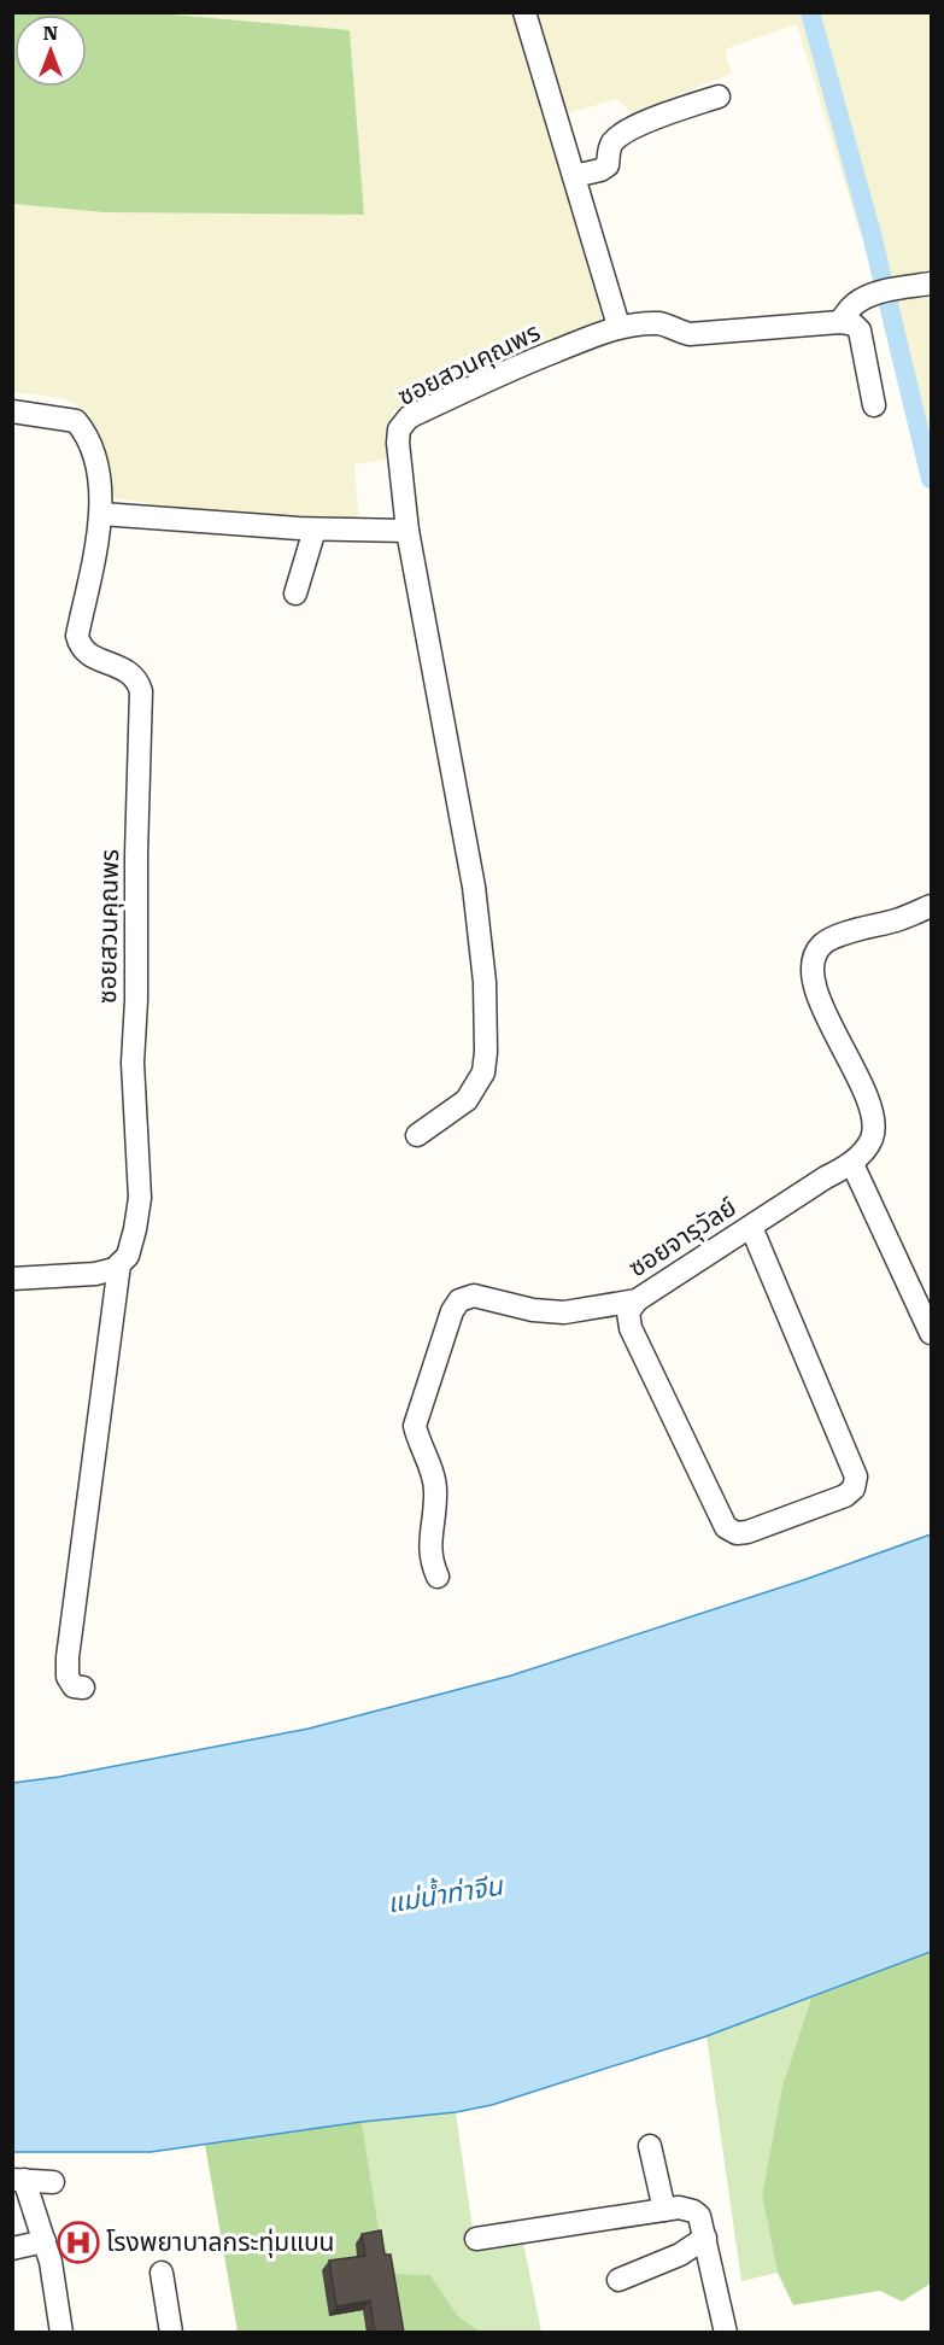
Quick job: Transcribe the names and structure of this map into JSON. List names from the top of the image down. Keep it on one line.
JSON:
{"streets":{"street":["ซอยสวนคุณพร","ซอยจารุวัลย์"]},"water":["แม่น้ำท่าจีน"],"places":{"hospital":["โรงพยาบาลกระทุ่มแบน"]},"north":"top"}
